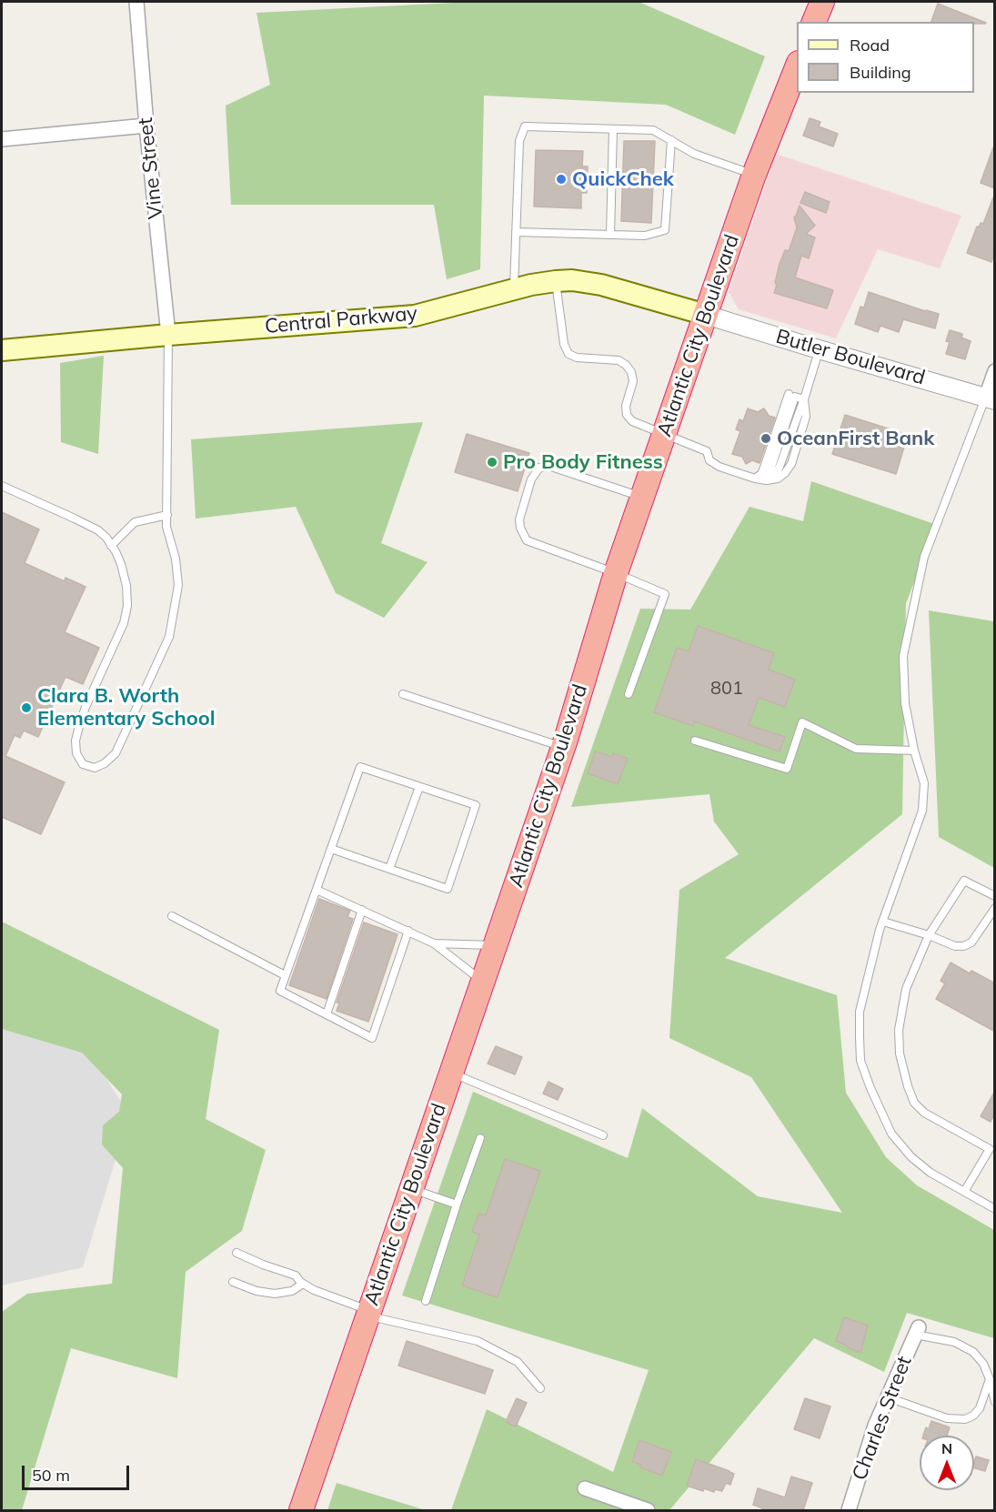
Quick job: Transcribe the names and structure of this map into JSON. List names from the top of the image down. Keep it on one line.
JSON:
{"streets":{"highway":["Atlantic City Boulevard"],"main road":["Central Parkway"],"street":["Vine Street","Butler Boulevard","Charles Street"]},"crossings":[["Vine Street","Central Parkway"],["Central Parkway","Atlantic City Boulevard"],["Central Parkway","Butler Boulevard"],["Atlantic City Boulevard","Butler Boulevard"]],"places":["QuickChek","OceanFirst Bank","Pro Body Fitness","Clara B. Worth Elementary School"],"house_numbers":["801"],"legend":["Road","Building"],"scale_bar":"50 m","north":"top"}
